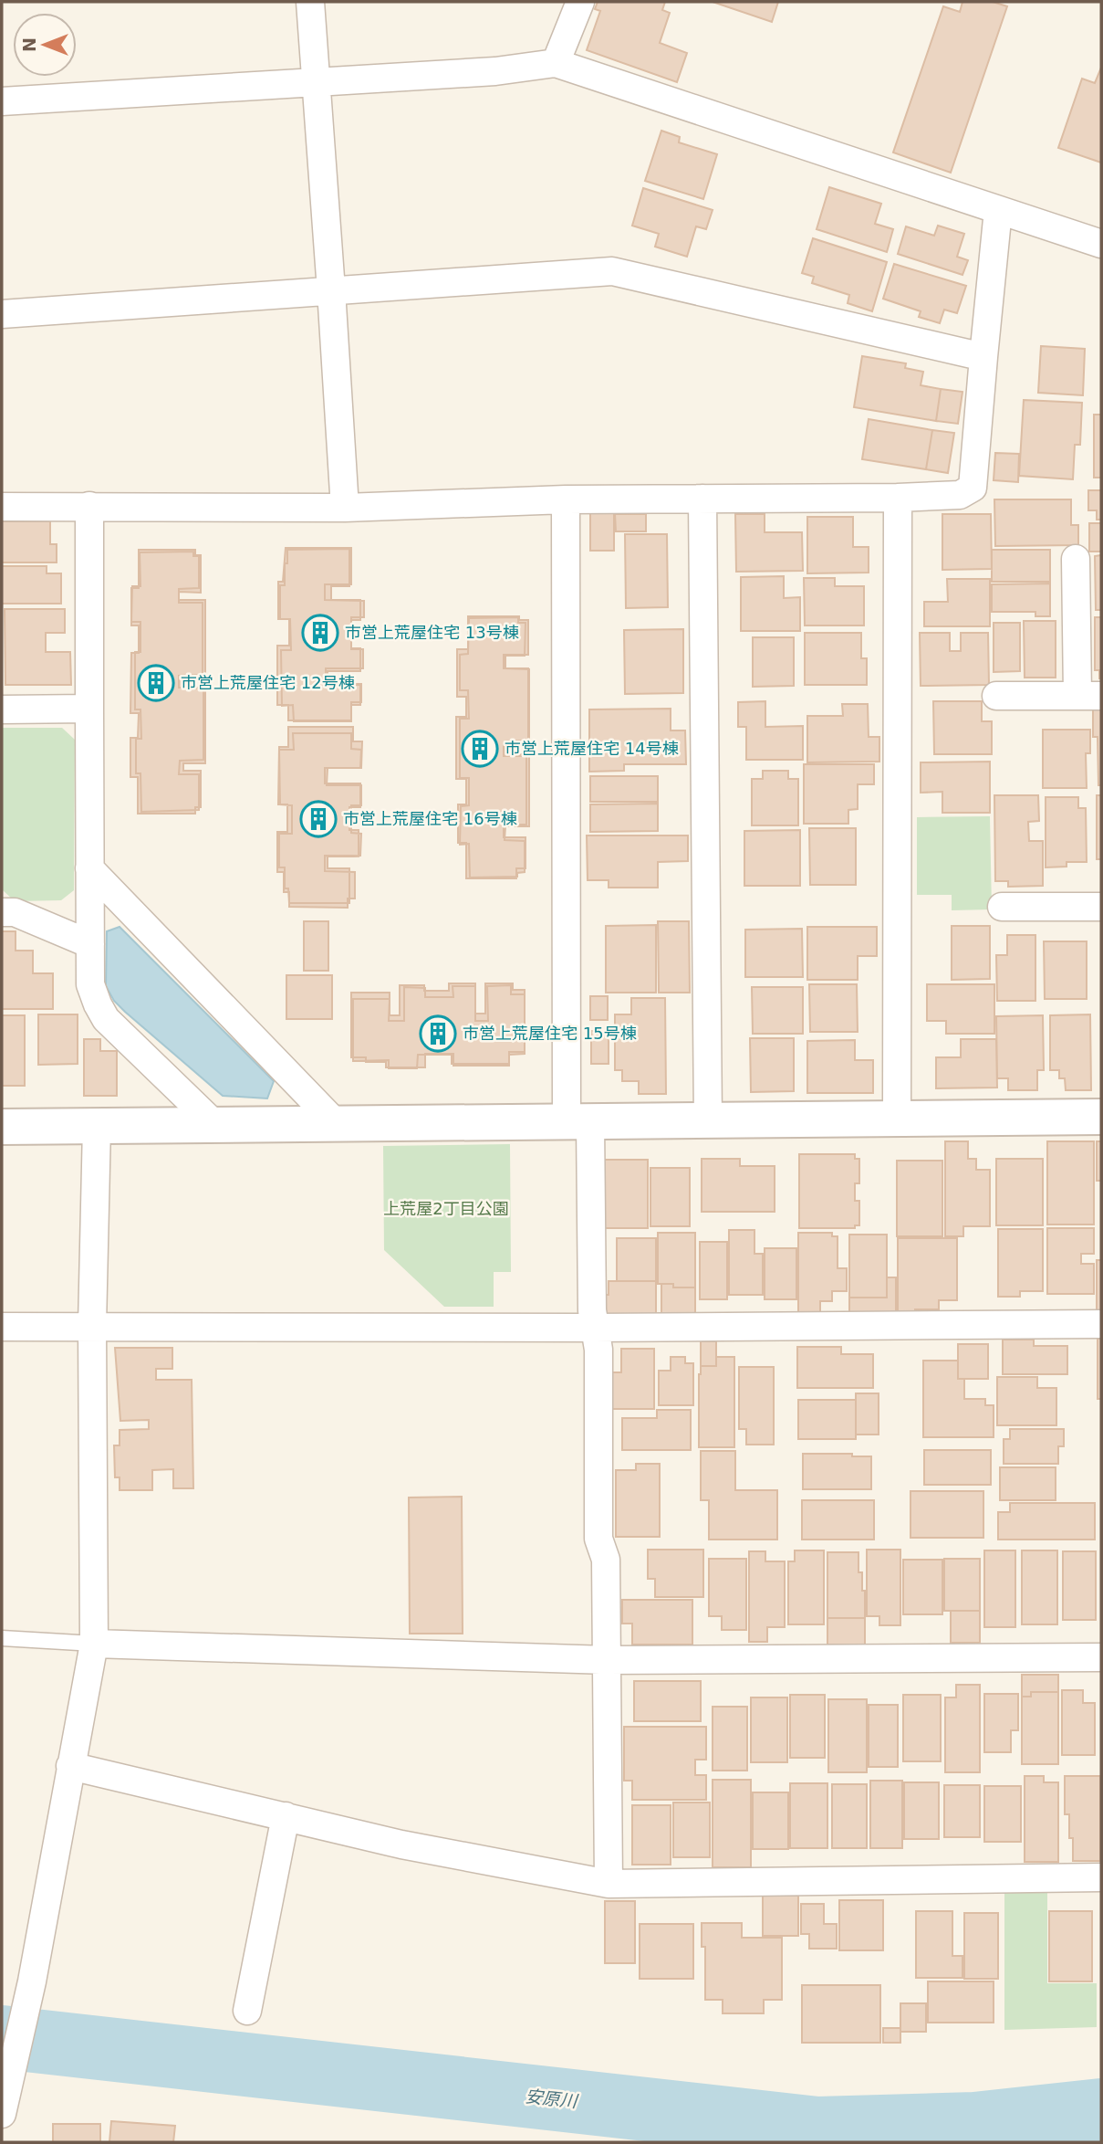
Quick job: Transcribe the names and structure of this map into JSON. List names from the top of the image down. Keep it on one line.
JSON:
{"water":["安原川"],"parks":["上荒屋2丁目公園"],"places":{"building":["市営上荒屋住宅 13号棟","市営上荒屋住宅 12号棟","市営上荒屋住宅 14号棟","市営上荒屋住宅 16号棟","市営上荒屋住宅 15号棟"]},"north":"left"}
